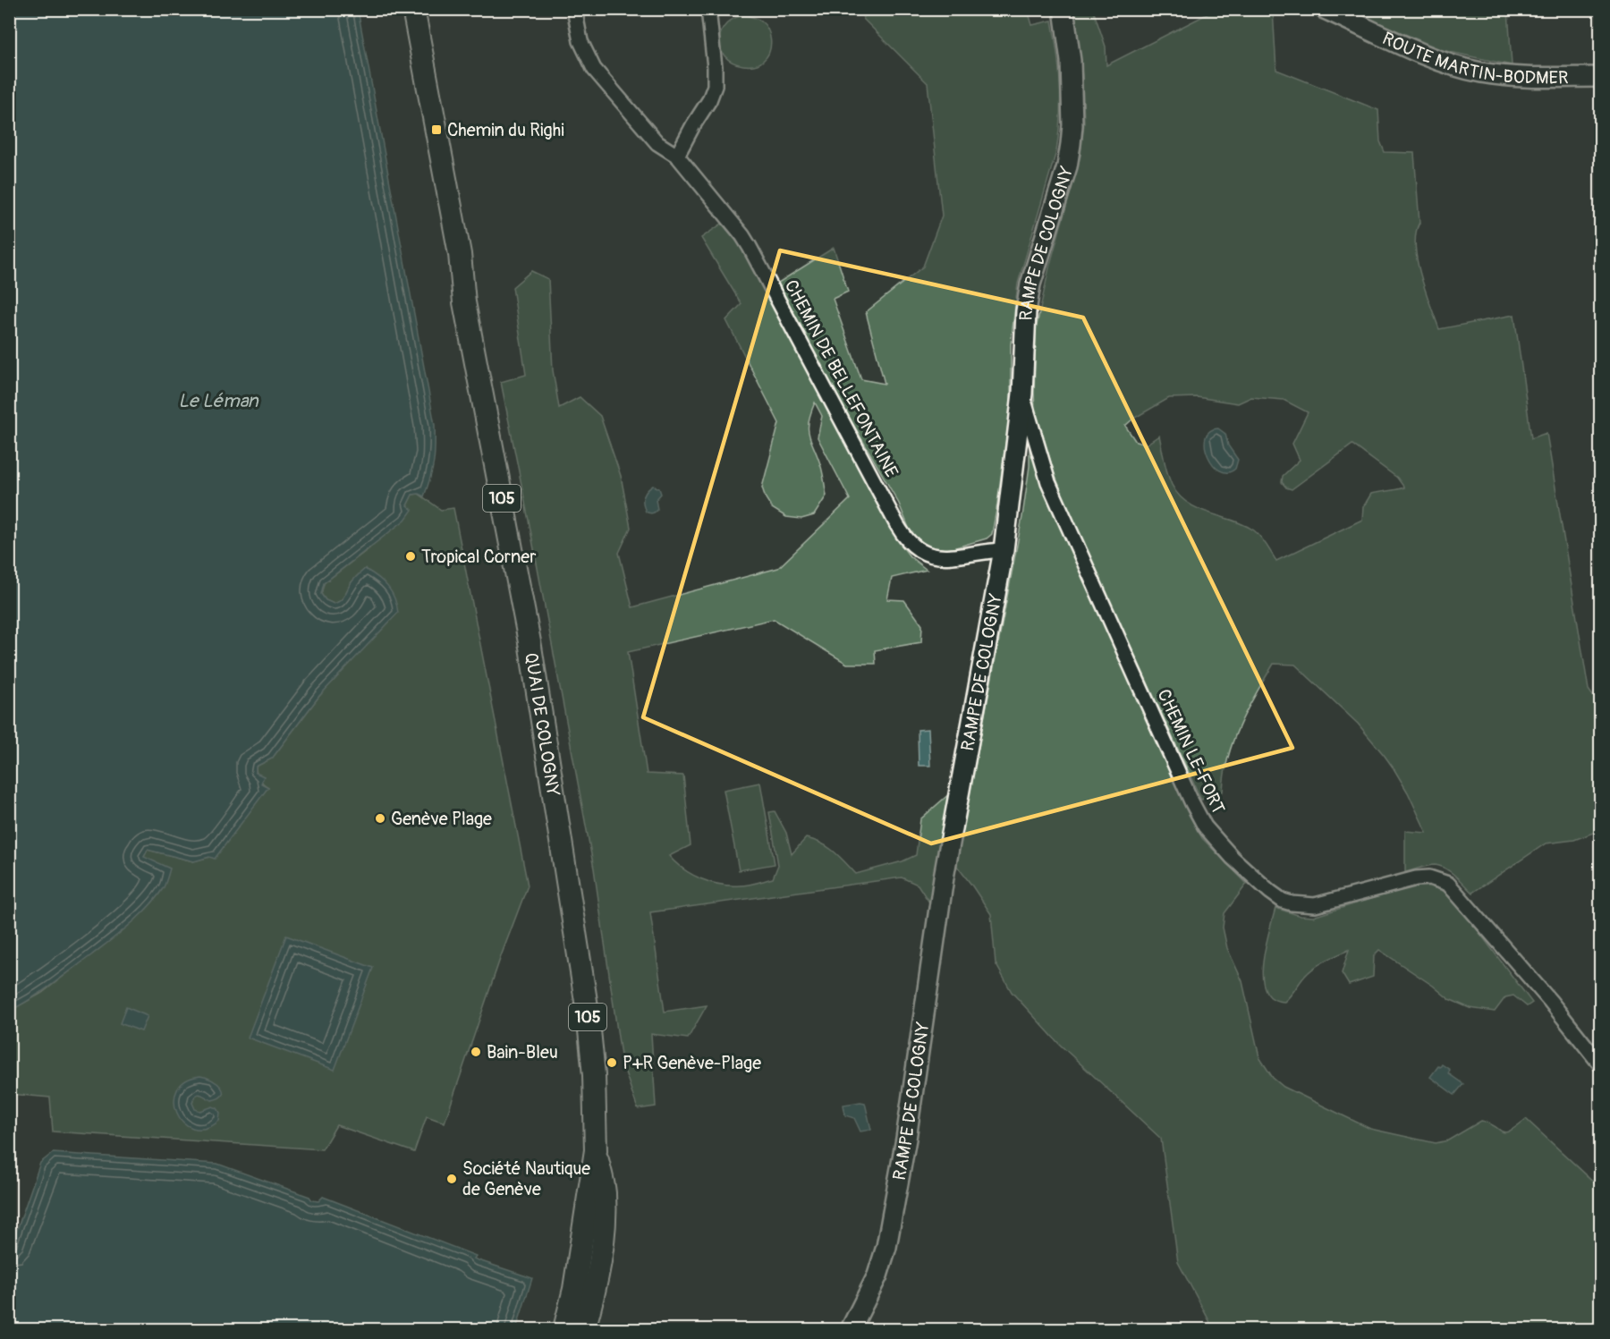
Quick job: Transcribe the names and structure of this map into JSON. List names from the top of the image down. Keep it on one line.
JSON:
{"streets":{"main road":["105","QUAI DE COLOGNY"],"street":["ROUTE MARTIN-BODMER","RAMPE DE COLOGNY","CHEMIN DE BELLEFONTAINE","CHEMIN LE-FORT"]},"crossings":[["RAMPE DE COLOGNY","CHEMIN DE BELLEFONTAINE"],["RAMPE DE COLOGNY","CHEMIN LE-FORT"]],"water":["Le Léman"],"places":{"transit":["Chemin du Righi"],"other":["Tropical Corner","Genève Plage","Bain-Bleu","P+R Genève-Plage","Société Nautique de Genève"]}}
